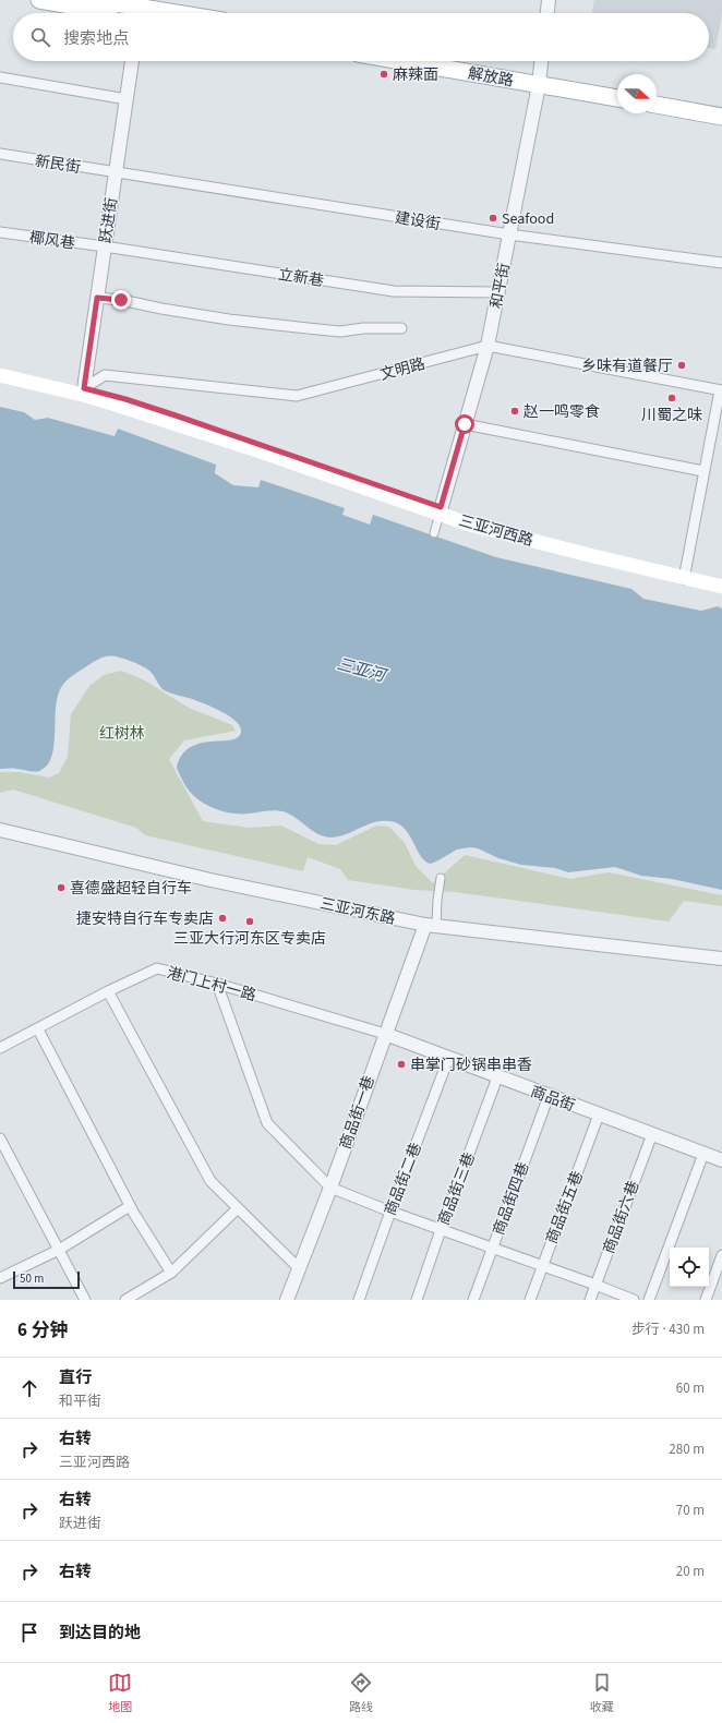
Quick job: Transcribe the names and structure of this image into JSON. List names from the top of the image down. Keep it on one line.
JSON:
{"streets":{"main road":["解放路","三亚河西路"],"street":["新民街","跃进街","建设街","椰风巷","立新巷","和平街","文明路","三亚河东路","港门上村一路","商品街","商品街一巷","商品街二巷","商品街三巷","商品街四巷","商品街五巷","商品街六巷"]},"crossings":[["解放路","和平街"],["新民街","跃进街"],["新民街","建设街"],["跃进街","建设街"],["跃进街","椰风巷"],["跃进街","立新巷"],["跃进街","文明路"],["跃进街","三亚河西路"],["建设街","和平街"],["椰风巷","立新巷"],["立新巷","和平街"],["和平街","文明路"],["和平街","三亚河西路"],["文明路","三亚河西路"],["三亚河东路","商品街一巷"],["港门上村一路","商品街"],["港门上村一路","商品街一巷"],["商品街","商品街一巷"],["商品街","商品街二巷"],["商品街","商品街三巷"],["商品街","商品街四巷"],["商品街","商品街五巷"],["商品街","商品街六巷"]],"water":["三亚河"],"parks":["红树林"],"places":["麻辣面","Seafood","乡味有道餐厅","川蜀之味","赵一鸣零食","喜德盛超轻自行车","捷安特自行车专卖店","三亚大行河东区专卖店","串掌门砂锅串串香"],"scale_bar":"50 m","north":"right","page":{"search":"搜索地点","scale":"50 m","heading":["6 分钟","步行 · 430 m"],"list":[["直行","和平街","60 m"],["右转","三亚河西路","280 m"],["右转","跃进街","70 m"],["右转","20 m"],"到达目的地"],"nav":["地图","路线","收藏"]}}
